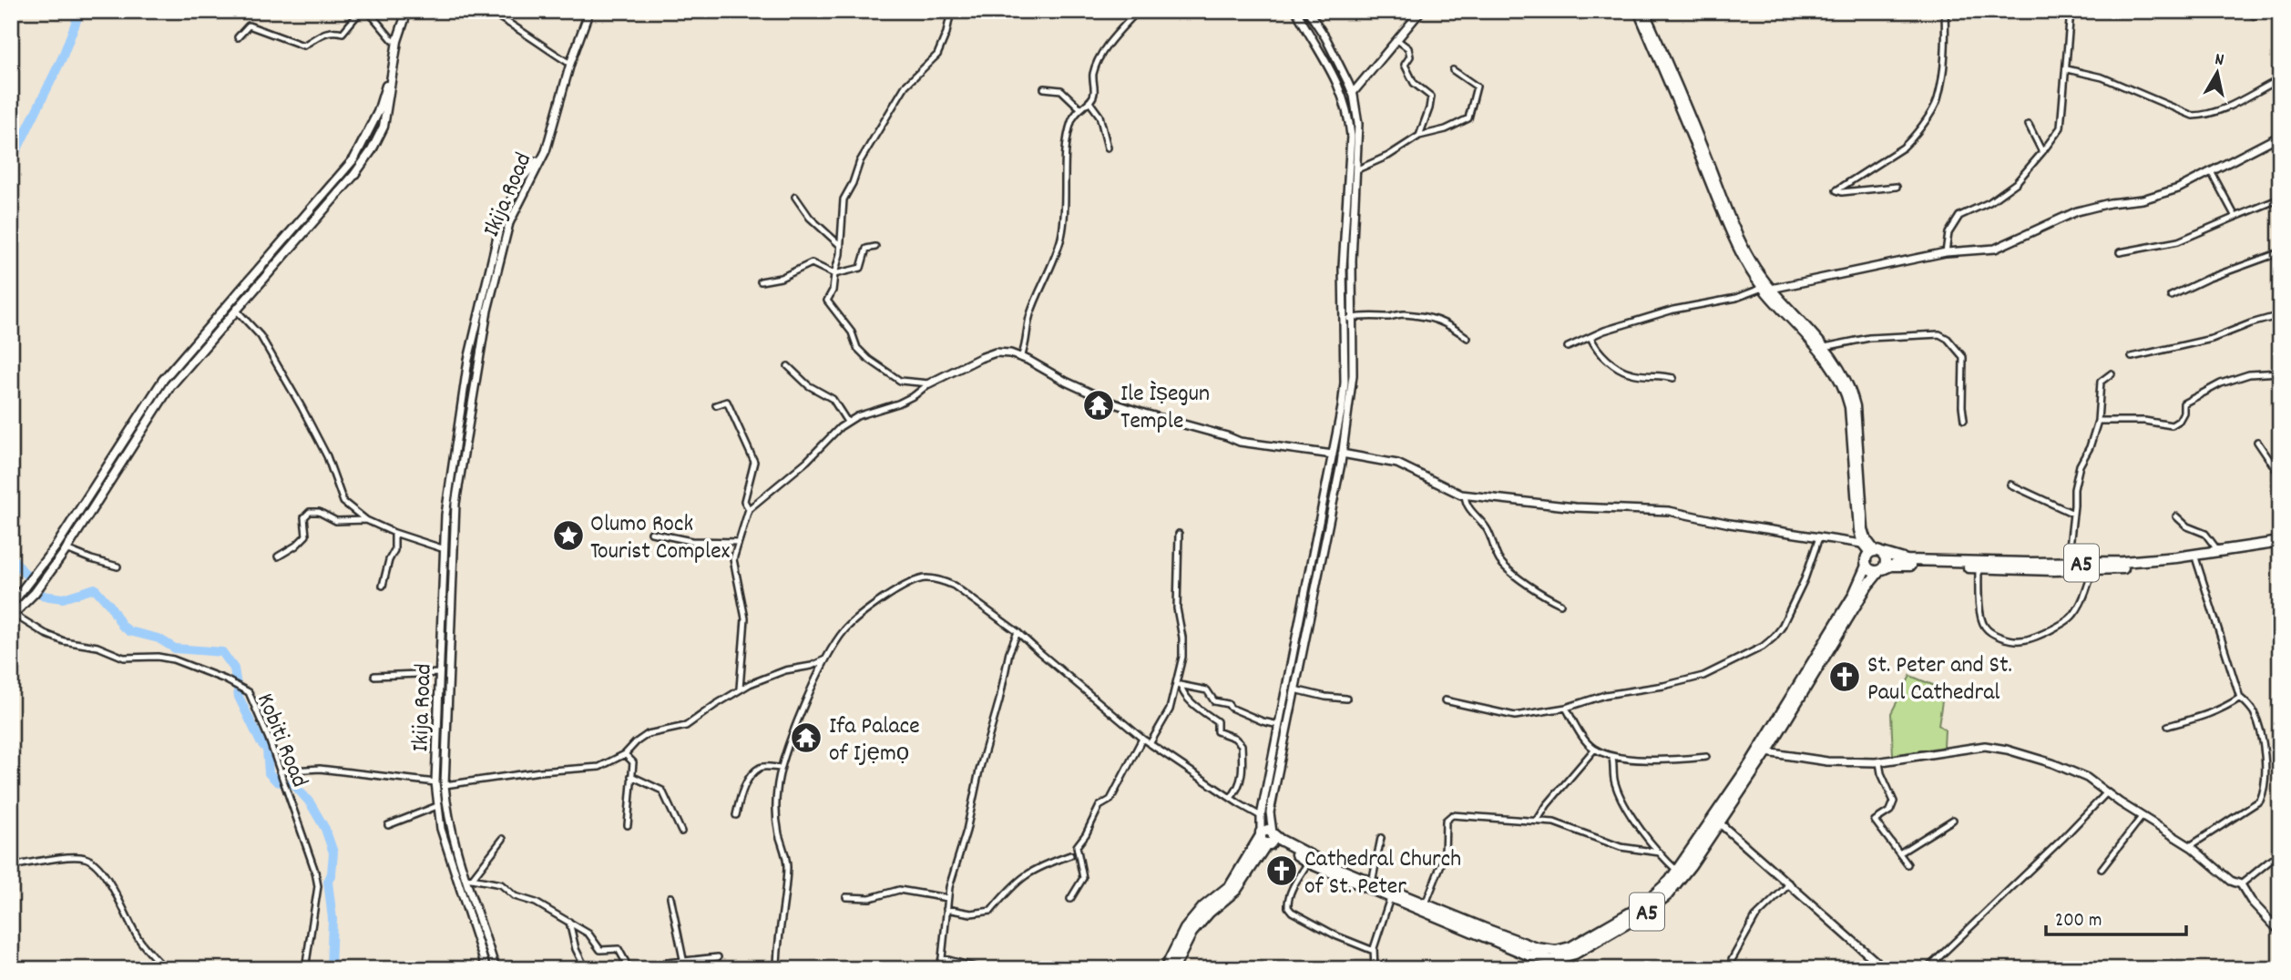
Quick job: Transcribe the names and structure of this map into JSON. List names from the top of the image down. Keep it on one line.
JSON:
{"streets":{"highway":["A5"],"street":["Ikija Road","Kobiti Road"]},"places":{"temple":["Ile Ìṣegun Temple","Ifa Palace of Ijẹmọ"],"place":["Olumo Rock Tourist Complex"],"church":["St. Peter and St. Paul Cathedral","Cathedral Church of St. Peter"]},"scale_bar":"200 m","north":"top"}
